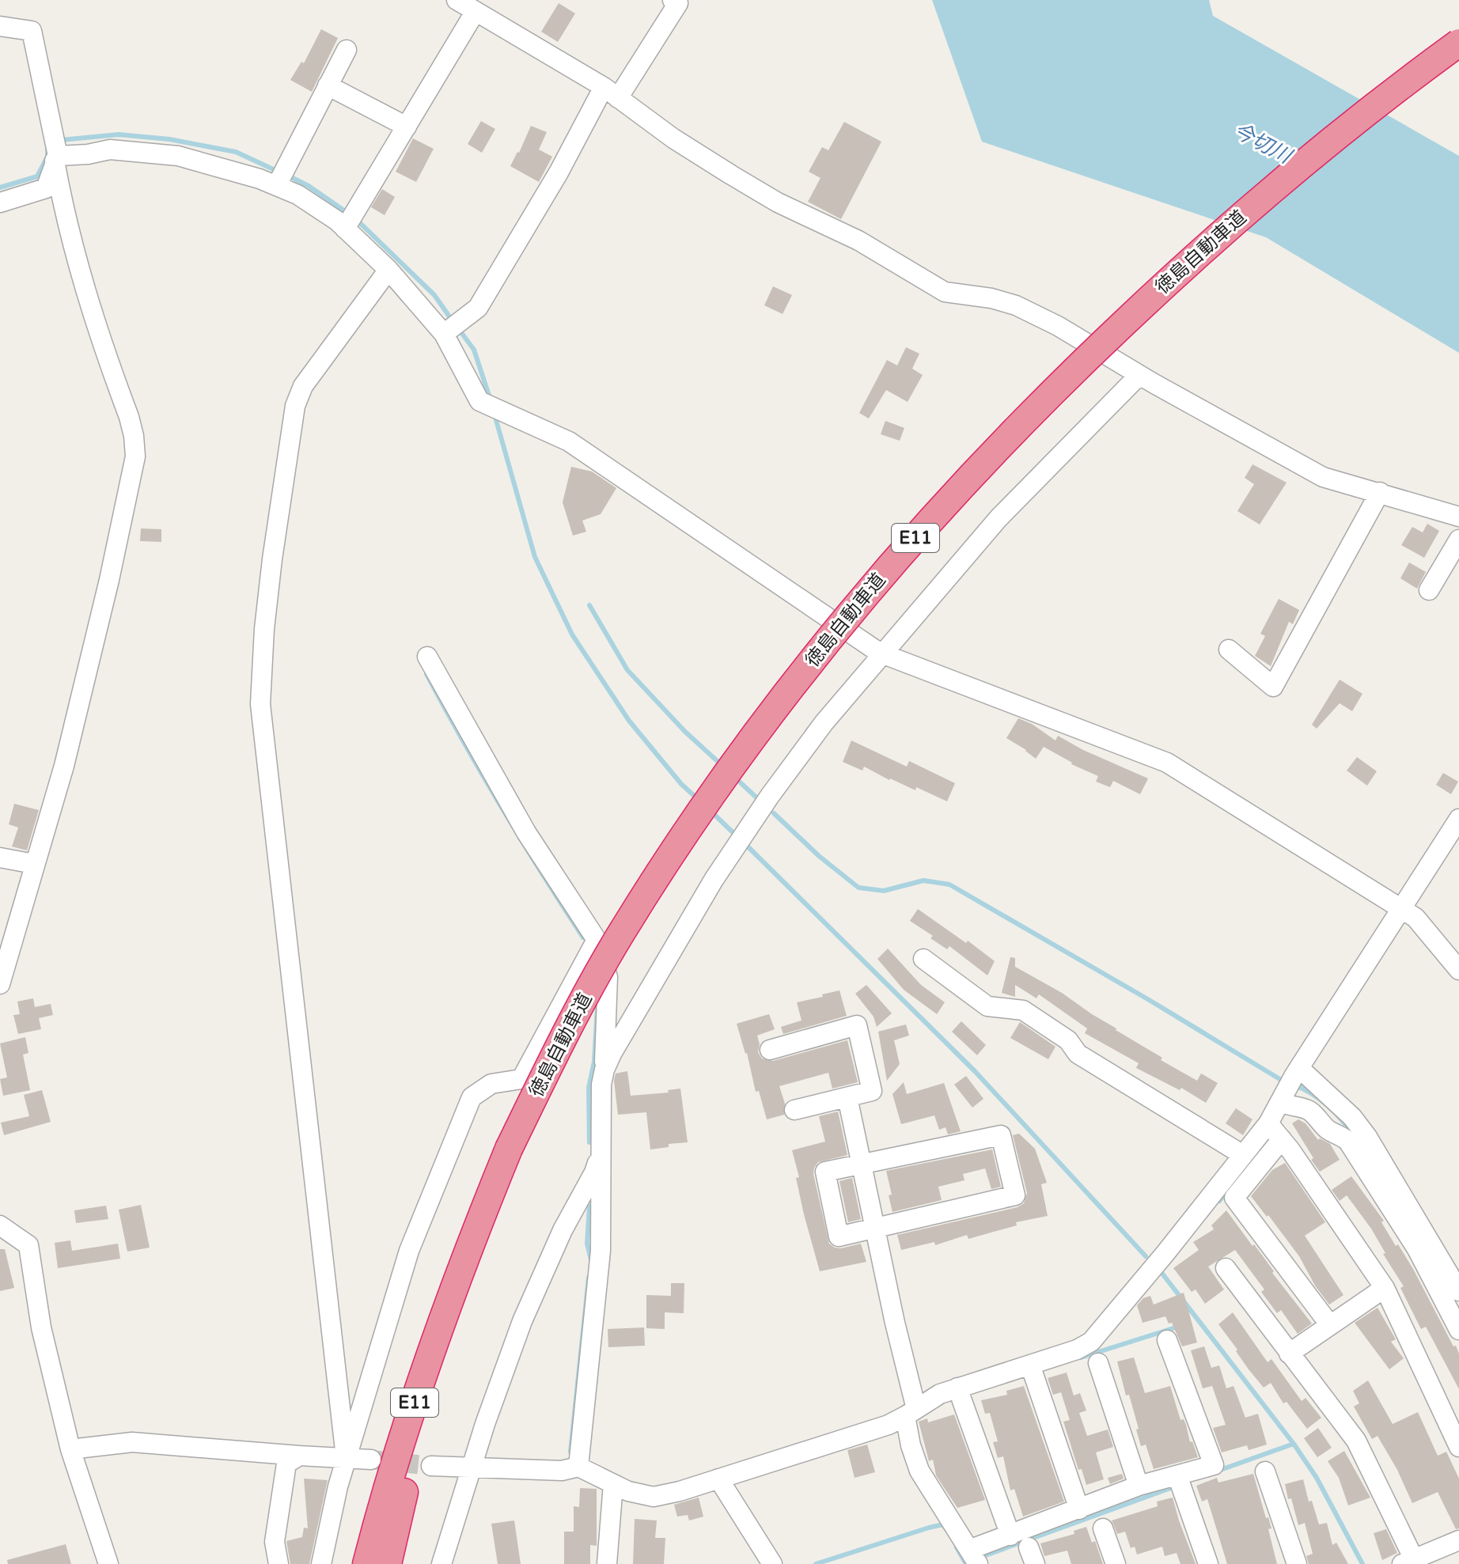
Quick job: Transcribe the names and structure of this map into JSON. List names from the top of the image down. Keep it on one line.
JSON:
{"streets":{"highway":["徳島自動車道","E11"]},"water":["今切川"]}
